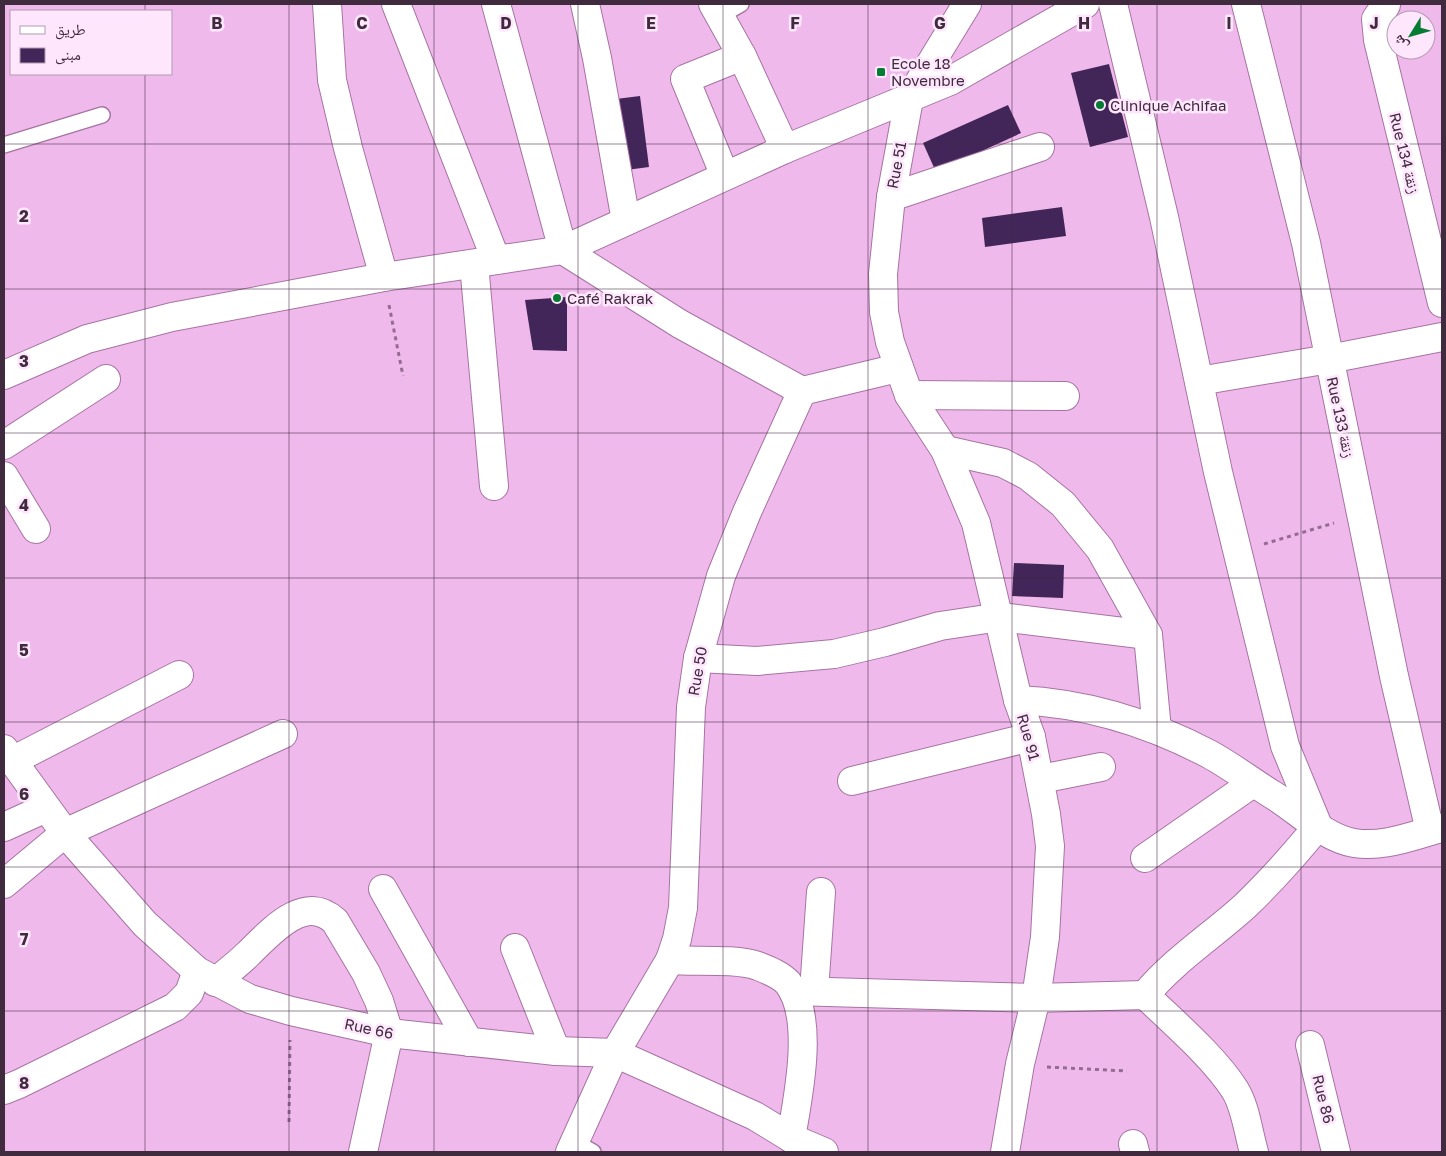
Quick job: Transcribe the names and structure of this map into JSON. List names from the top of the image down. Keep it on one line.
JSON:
{"streets":{"street":["Rue 134 زنقة","Rue 51","Rue 133 زنقة","Rue 50","Rue 91","Rue 66","Rue 86"]},"crossings":[["Rue 51","Rue 91"],["Rue 50","Rue 66"]],"places":{"transit":["Ecole 18 Novembre"],"other":["Clinique Achifaa","Café Rakrak"]},"legend":["طريق","مبنى"],"north":"bottom left","grid":{"columns":["B","C","D","E","F","G","H","I","J"],"rows":["2","3","4","5","6","7","8"]}}
